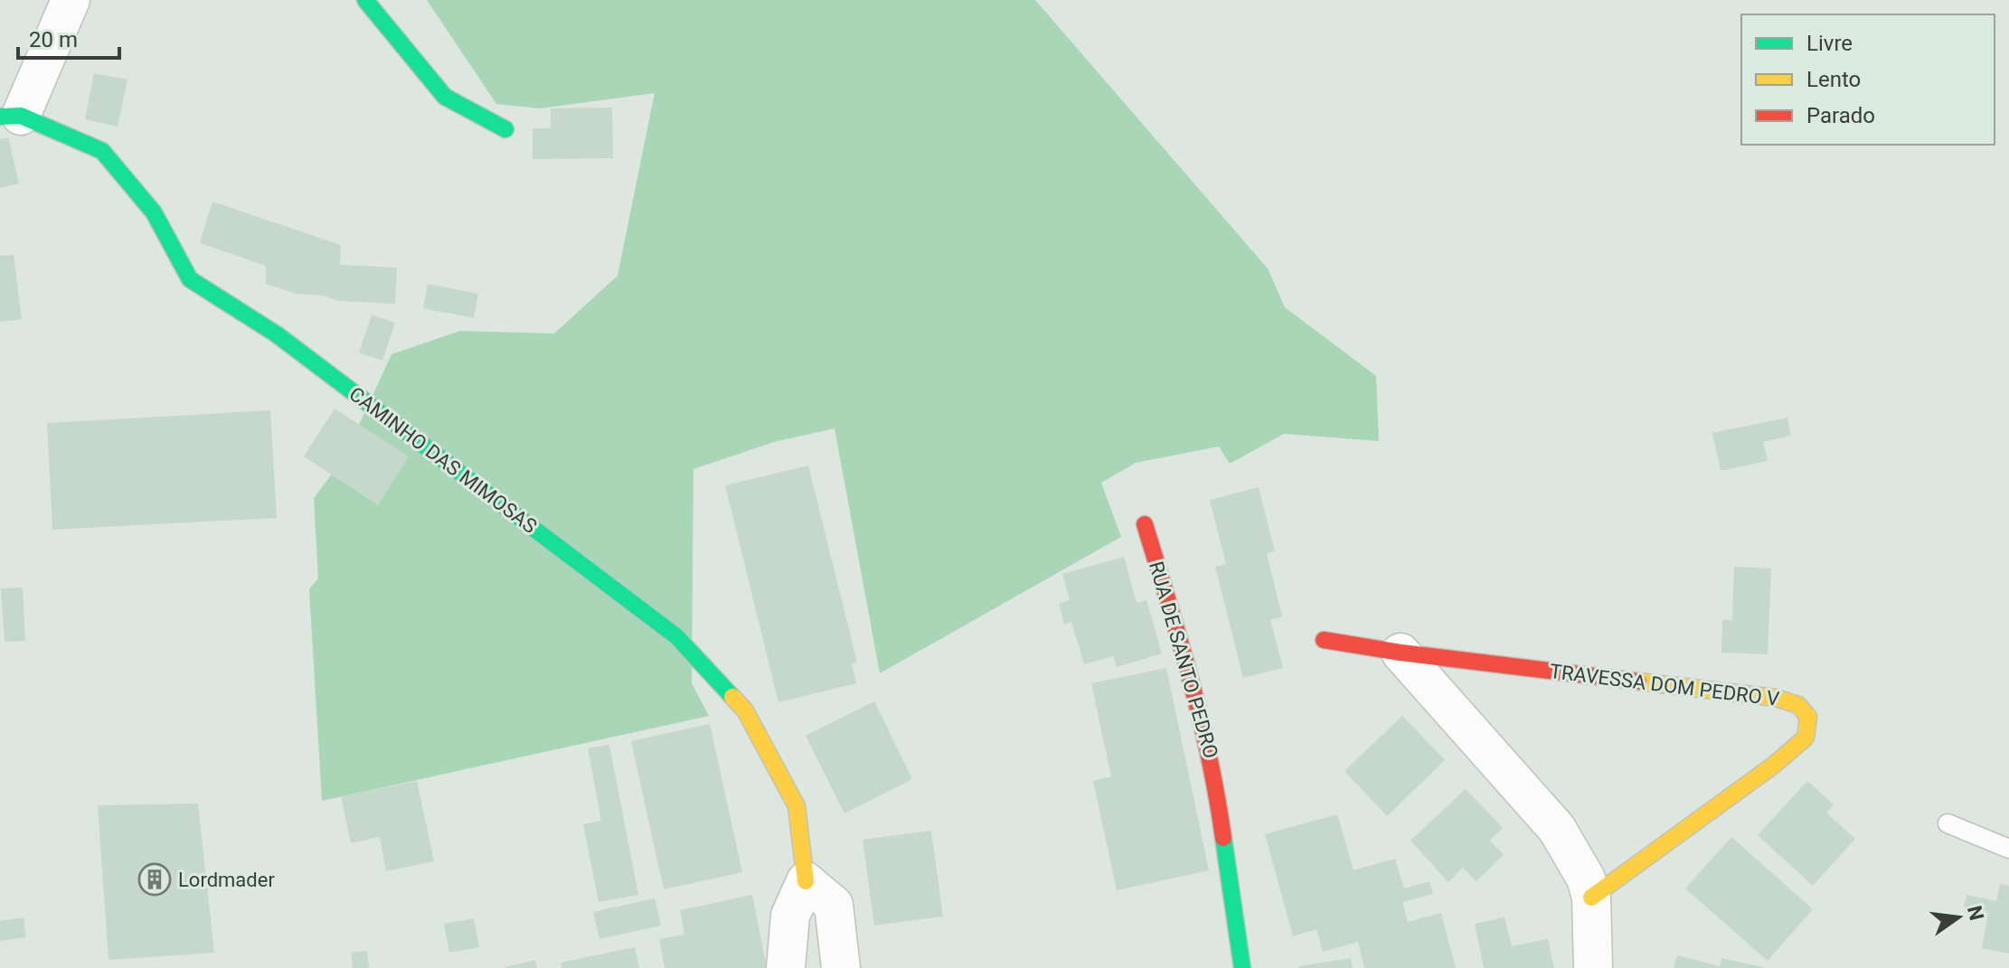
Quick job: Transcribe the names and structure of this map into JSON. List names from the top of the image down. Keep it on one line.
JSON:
{"streets":{"street":["CAMINHO DAS MIMOSAS","RUA DE SANTO PEDRO","TRAVESSA DOM PEDRO V"]},"places":{"building":["Lordmader"]},"legend":["Livre","Lento","Parado"],"scale_bar":"20 m","north":"right"}
